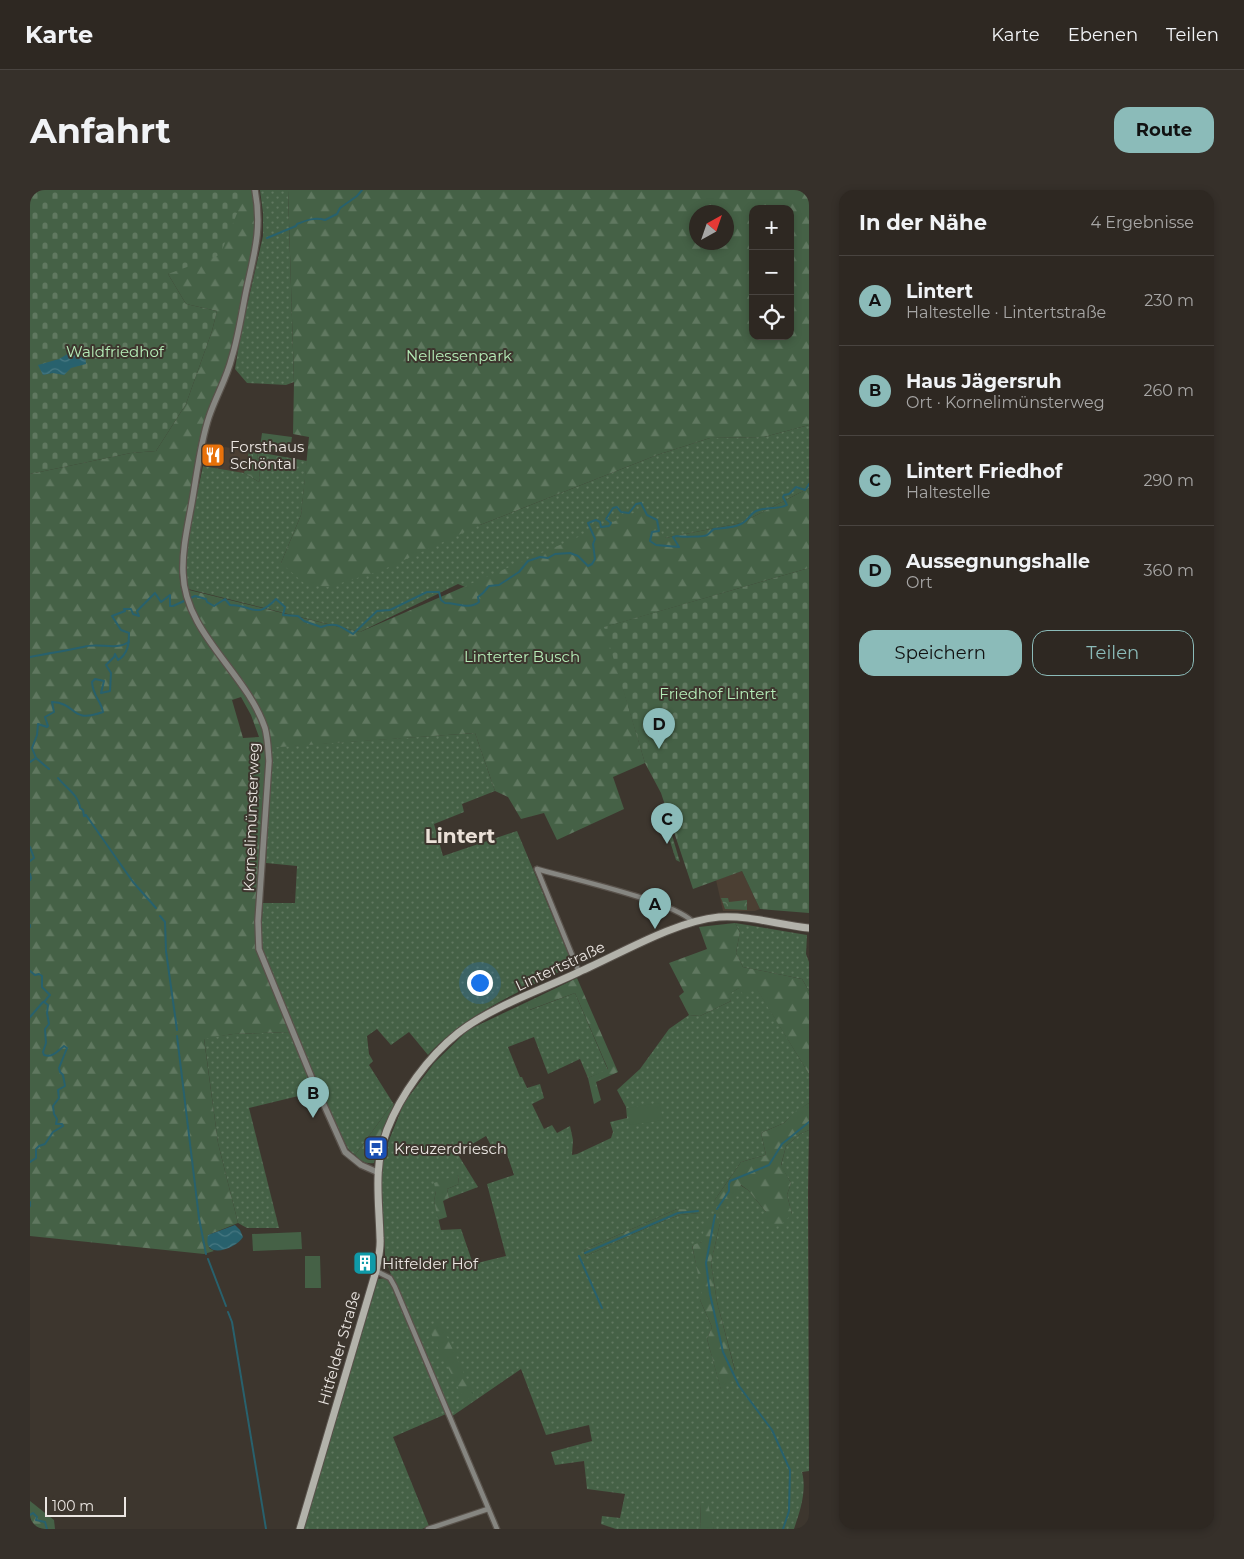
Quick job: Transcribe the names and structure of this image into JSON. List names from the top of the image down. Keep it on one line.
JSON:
{"streets":{"main road":["Lintertstraße","Hitfelder Straße"],"street":["Kornelimünsterweg"]},"crossings":[["Kornelimünsterweg","Lintertstraße"],["Kornelimünsterweg","Hitfelder Straße"],["Lintertstraße","Hitfelder Straße"]],"districts":["Lintert"],"parks":["Waldfriedhof","Nellessenpark","Linterter Busch","Friedhof Lintert"],"places":{"restaurant":["Forsthaus Schöntal"],"bus stop":["Kreuzerdriesch"],"building":["Hitfelder Hof"]},"scale_bar":"100 m","north":"top right","page":{"header":"Karte","nav":["Karte","Ebenen","Teilen"],"buttons":["Route",["Speichern","Teilen"]],"title":"Anfahrt","heading":["In der Nähe","4 Ergebnisse"],"map_buttons":["+","−"],"list":[{"mark":"A","name":"Lintert","note":"Haltestelle · Lintertstraße","value":"230 m"},{"mark":"B","name":"Haus Jägersruh","note":"Ort · Kornelimünsterweg","value":"260 m"},{"mark":"C","name":"Lintert Friedhof","note":"Haltestelle","value":"290 m"},{"mark":"D","name":"Aussegnungshalle","note":"Ort","value":"360 m"}],"pins":["D","C","A","B"],"scale":"100 m"}}
